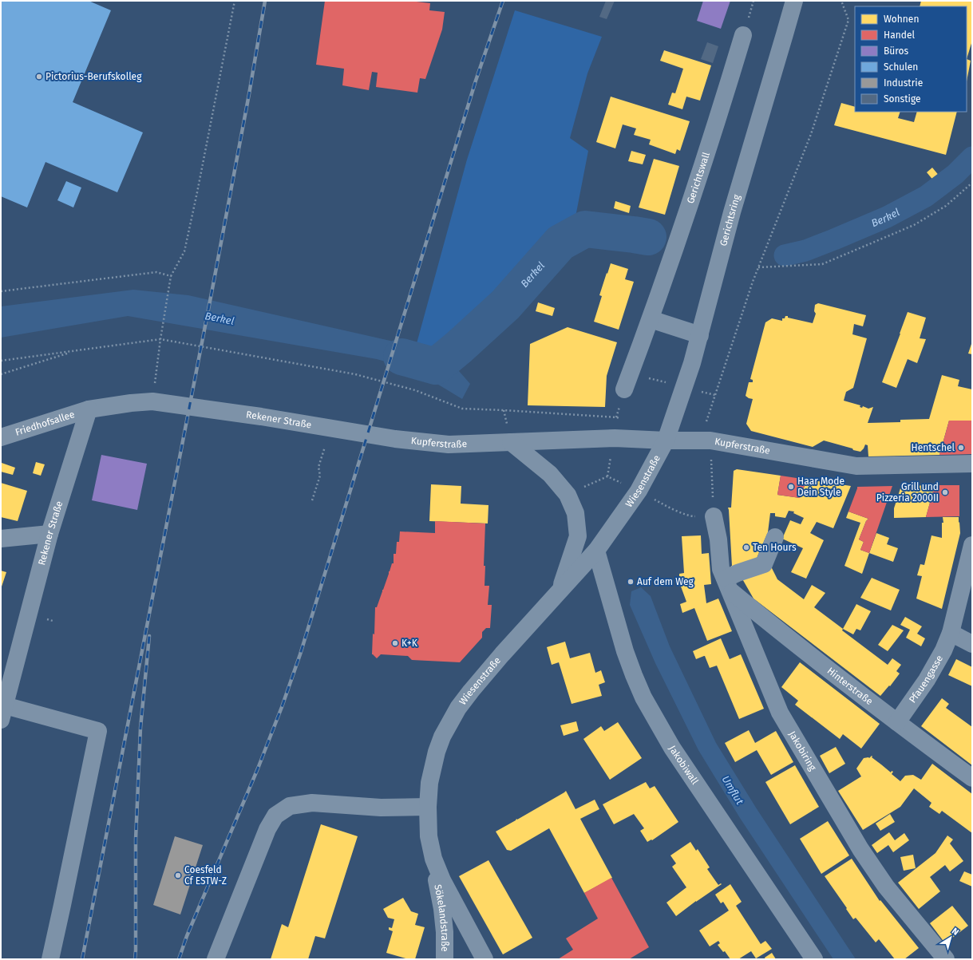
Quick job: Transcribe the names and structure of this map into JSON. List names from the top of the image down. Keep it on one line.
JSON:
{"streets":{"street":["Gerichtswall","Gerichtsring","Rekener Straße","Friedhofsallee","Kupferstraße","Wiesenstraße","Pfauengasse","Hinterstraße","Jakobiring","Jakobiwall","Sökelandstraße"]},"crossings":[["Gerichtsring","Kupferstraße"],["Gerichtsring","Wiesenstraße"],["Rekener Straße","Friedhofsallee"],["Rekener Straße","Kupferstraße"],["Kupferstraße","Wiesenstraße"],["Wiesenstraße","Jakobiwall"],["Wiesenstraße","Sökelandstraße"],["Pfauengasse","Hinterstraße"],["Hinterstraße","Jakobiring"]],"water":["Berkel","Umflut"],"places":["Pictorius-Berufskolleg","Hentschel","Haar Mode Dein Style","Grill und Pizzeria 2000II","Ten Hours","Auf dem Weg","K+K","Coesfeld Cf ESTW-Z"],"legend":["Wohnen","Handel","Büros","Schulen","Industrie","Sonstige"],"north":"top right"}
